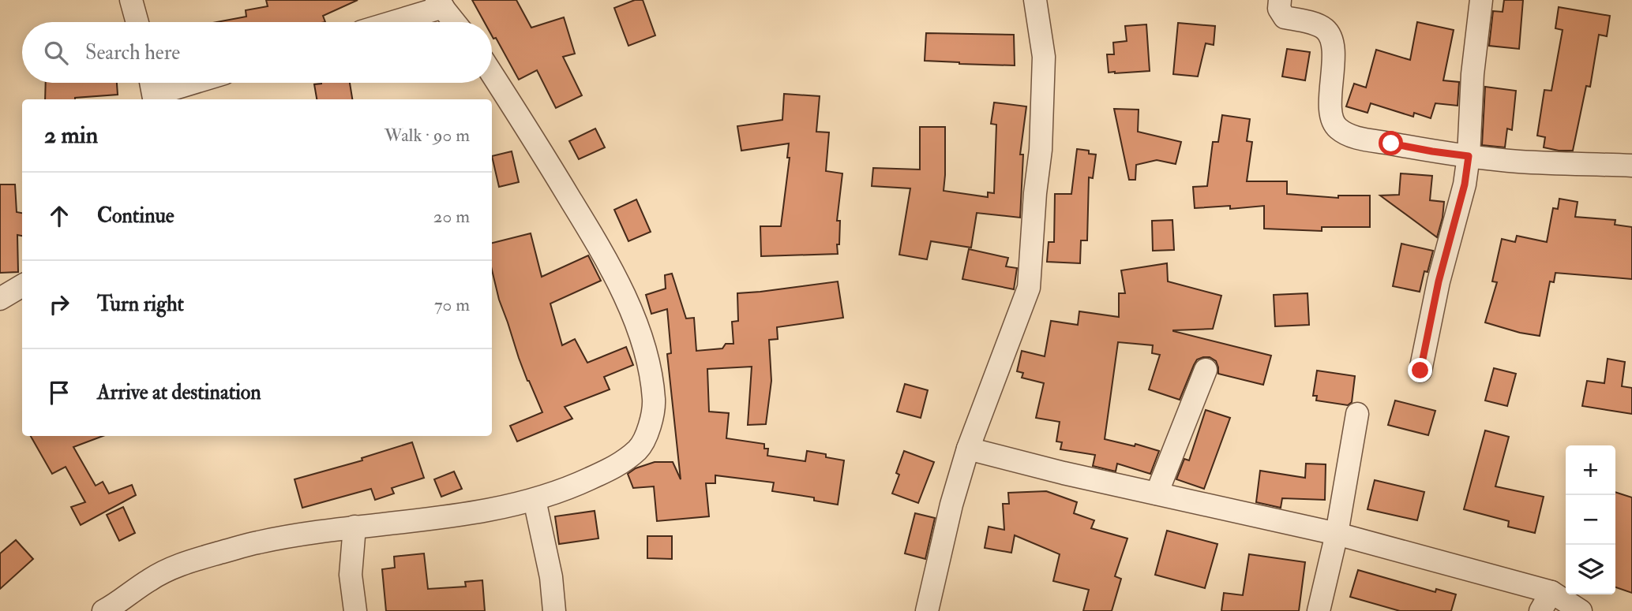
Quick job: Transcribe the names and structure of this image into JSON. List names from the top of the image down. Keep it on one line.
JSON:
{"page":{"search":"Search here","heading":["2 min","Walk · 90 m"],"list":[["Continue","20 m"],["Turn right","70 m"],"Arrive at destination"],"map_buttons":["+","−"]}}
